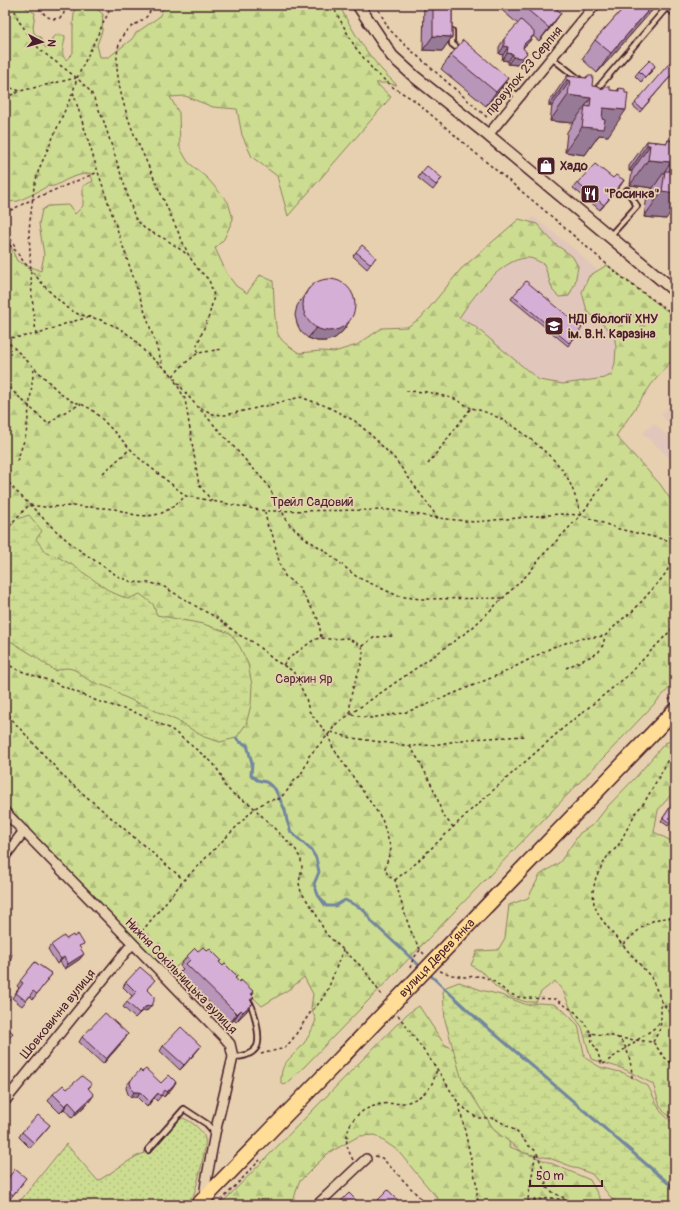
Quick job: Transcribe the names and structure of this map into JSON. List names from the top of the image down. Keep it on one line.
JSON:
{"streets":{"main road":["вулиця Дерев’янка"],"street":["провулок 23 Серпня","Нижня Сокільницька вулиця","Шовковична вулиця"],"path":["Трейл Садовий"]},"crossings":[["Нижня Сокільницька вулиця","Шовковична вулиця"]],"parks":["Саржин Яр"],"places":{"shop":["Хадо"],"restaurant":["\"Росинка\""],"school or university":["НДІ біології ХНУ ім. В.Н. Каразіна"]},"scale_bar":"50 m","north":"right"}
